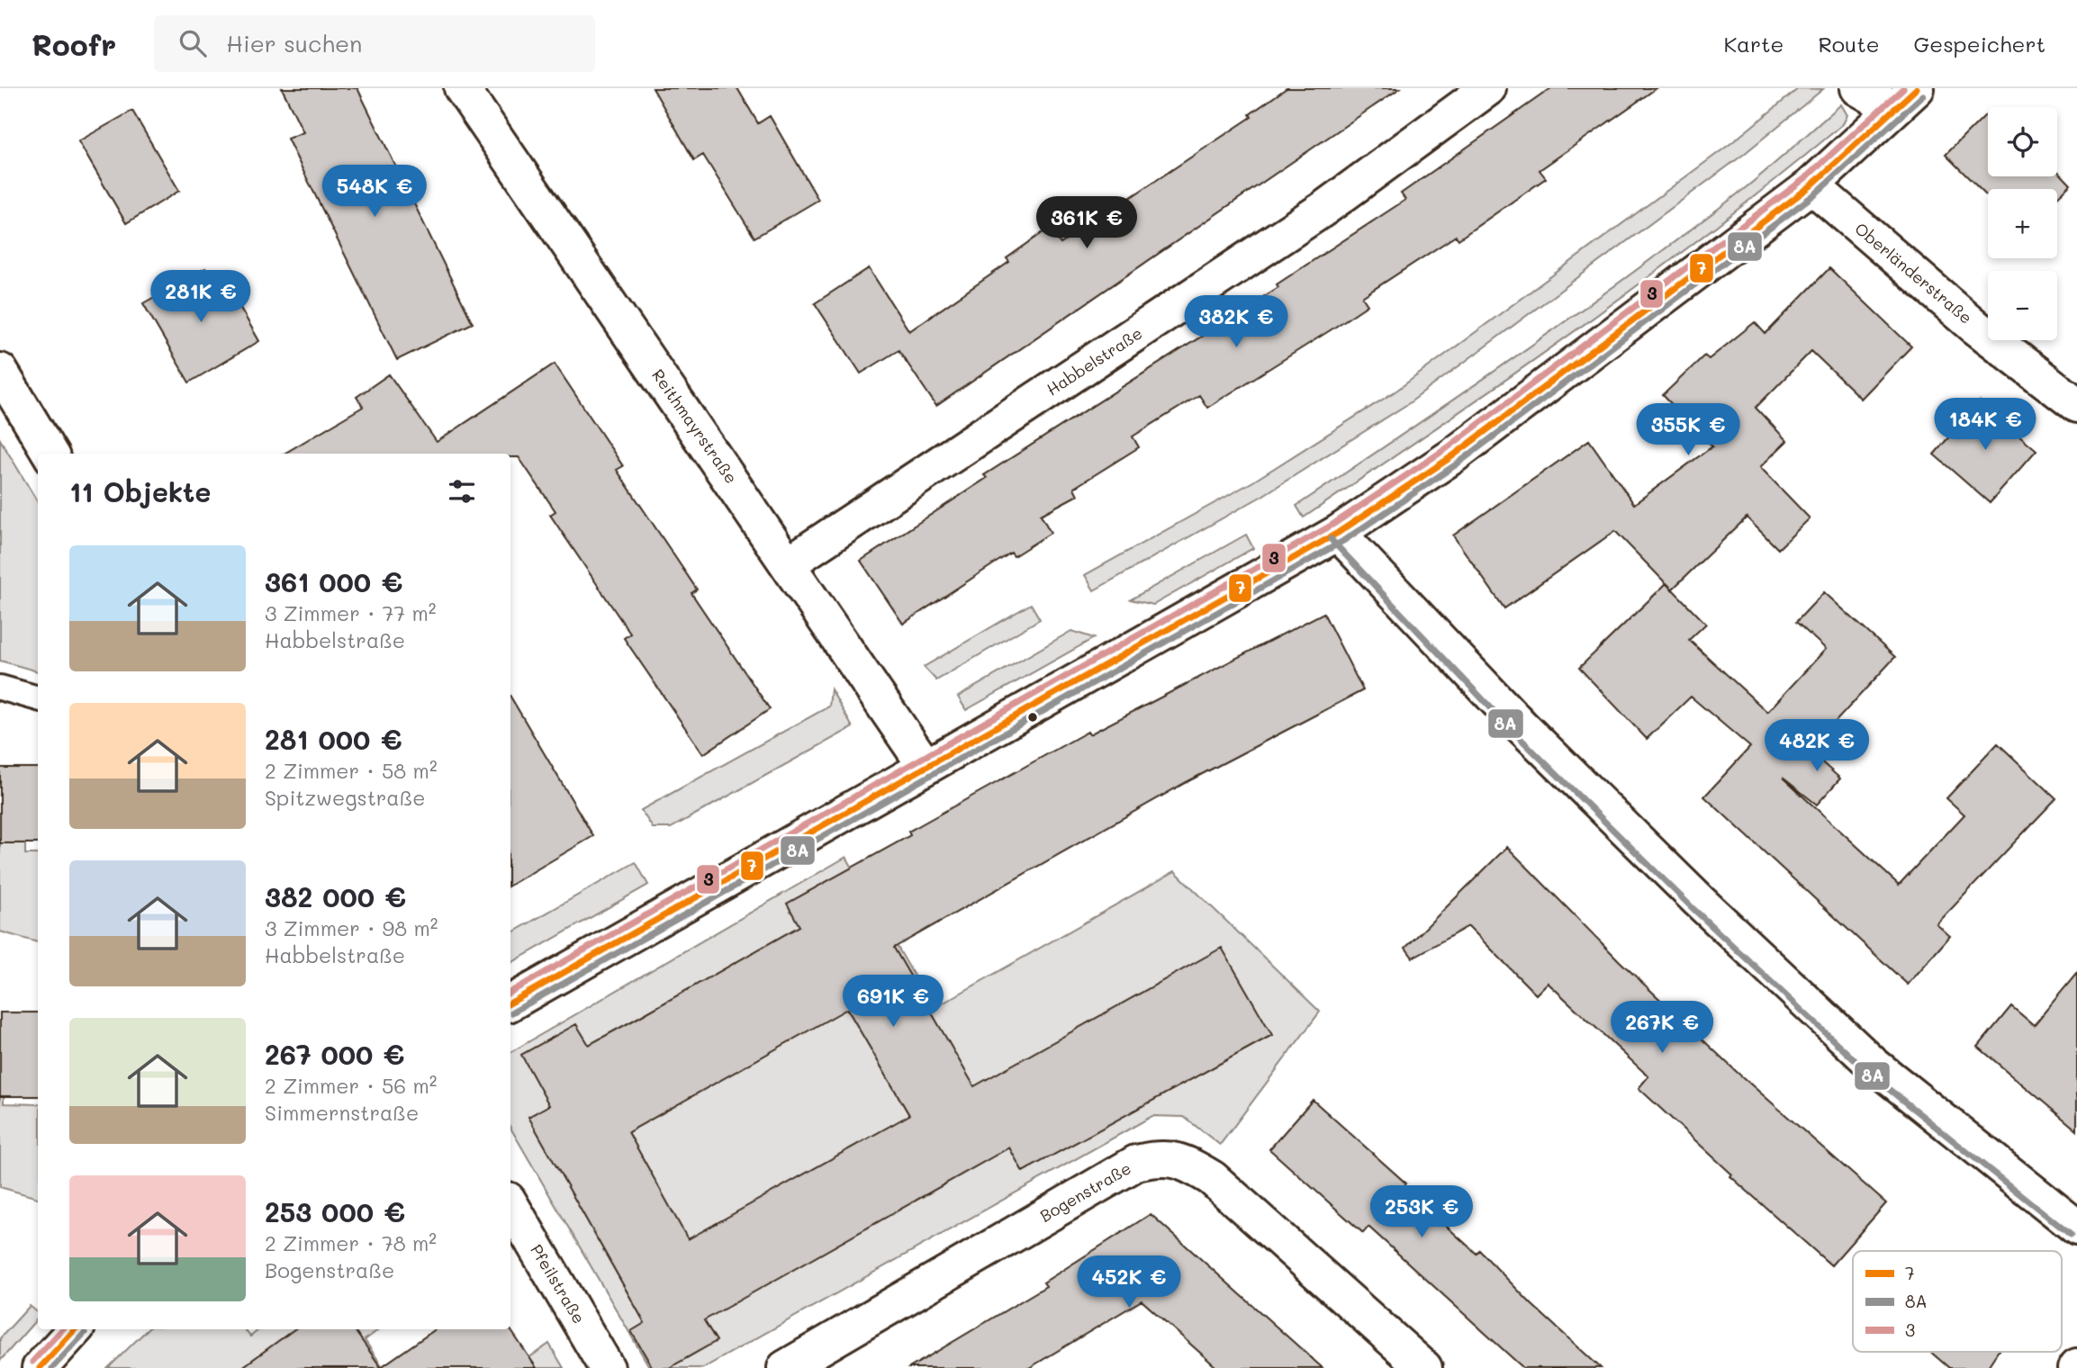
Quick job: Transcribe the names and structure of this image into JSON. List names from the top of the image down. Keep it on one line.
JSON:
{"streets":{"street":["Oberländerstraße","Habbelstraße","Reithmayrstraße","Bogenstraße","Pfeilstraße"]},"crossings":[["Habbelstraße","Reithmayrstraße"]],"lines":["transit line 7","transit line 3","transit line 8A"],"legend":["7","8A","3"],"page":{"header":"Roofr","search":"Hier suchen","nav":["Karte","Route","Gespeichert"],"map_buttons":["+","−"],"price":["548K €","361K €","281K €","382K €","184K €","355K €","482K €","691K €","267K €","253K €","452K €"],"heading":"11 Objekte","list":[{"name":"361 000 €","note":"3 Zimmer · 77 m² · Habbelstraße"},{"name":"281 000 €","note":"2 Zimmer · 58 m² · Spitzwegstraße"},{"name":"382 000 €","note":"3 Zimmer · 98 m² · Habbelstraße"},{"name":"267 000 €","note":"2 Zimmer · 56 m² · Simmernstraße"},{"name":"253 000 €","note":"2 Zimmer · 78 m² · Bogenstraße"}]}}
